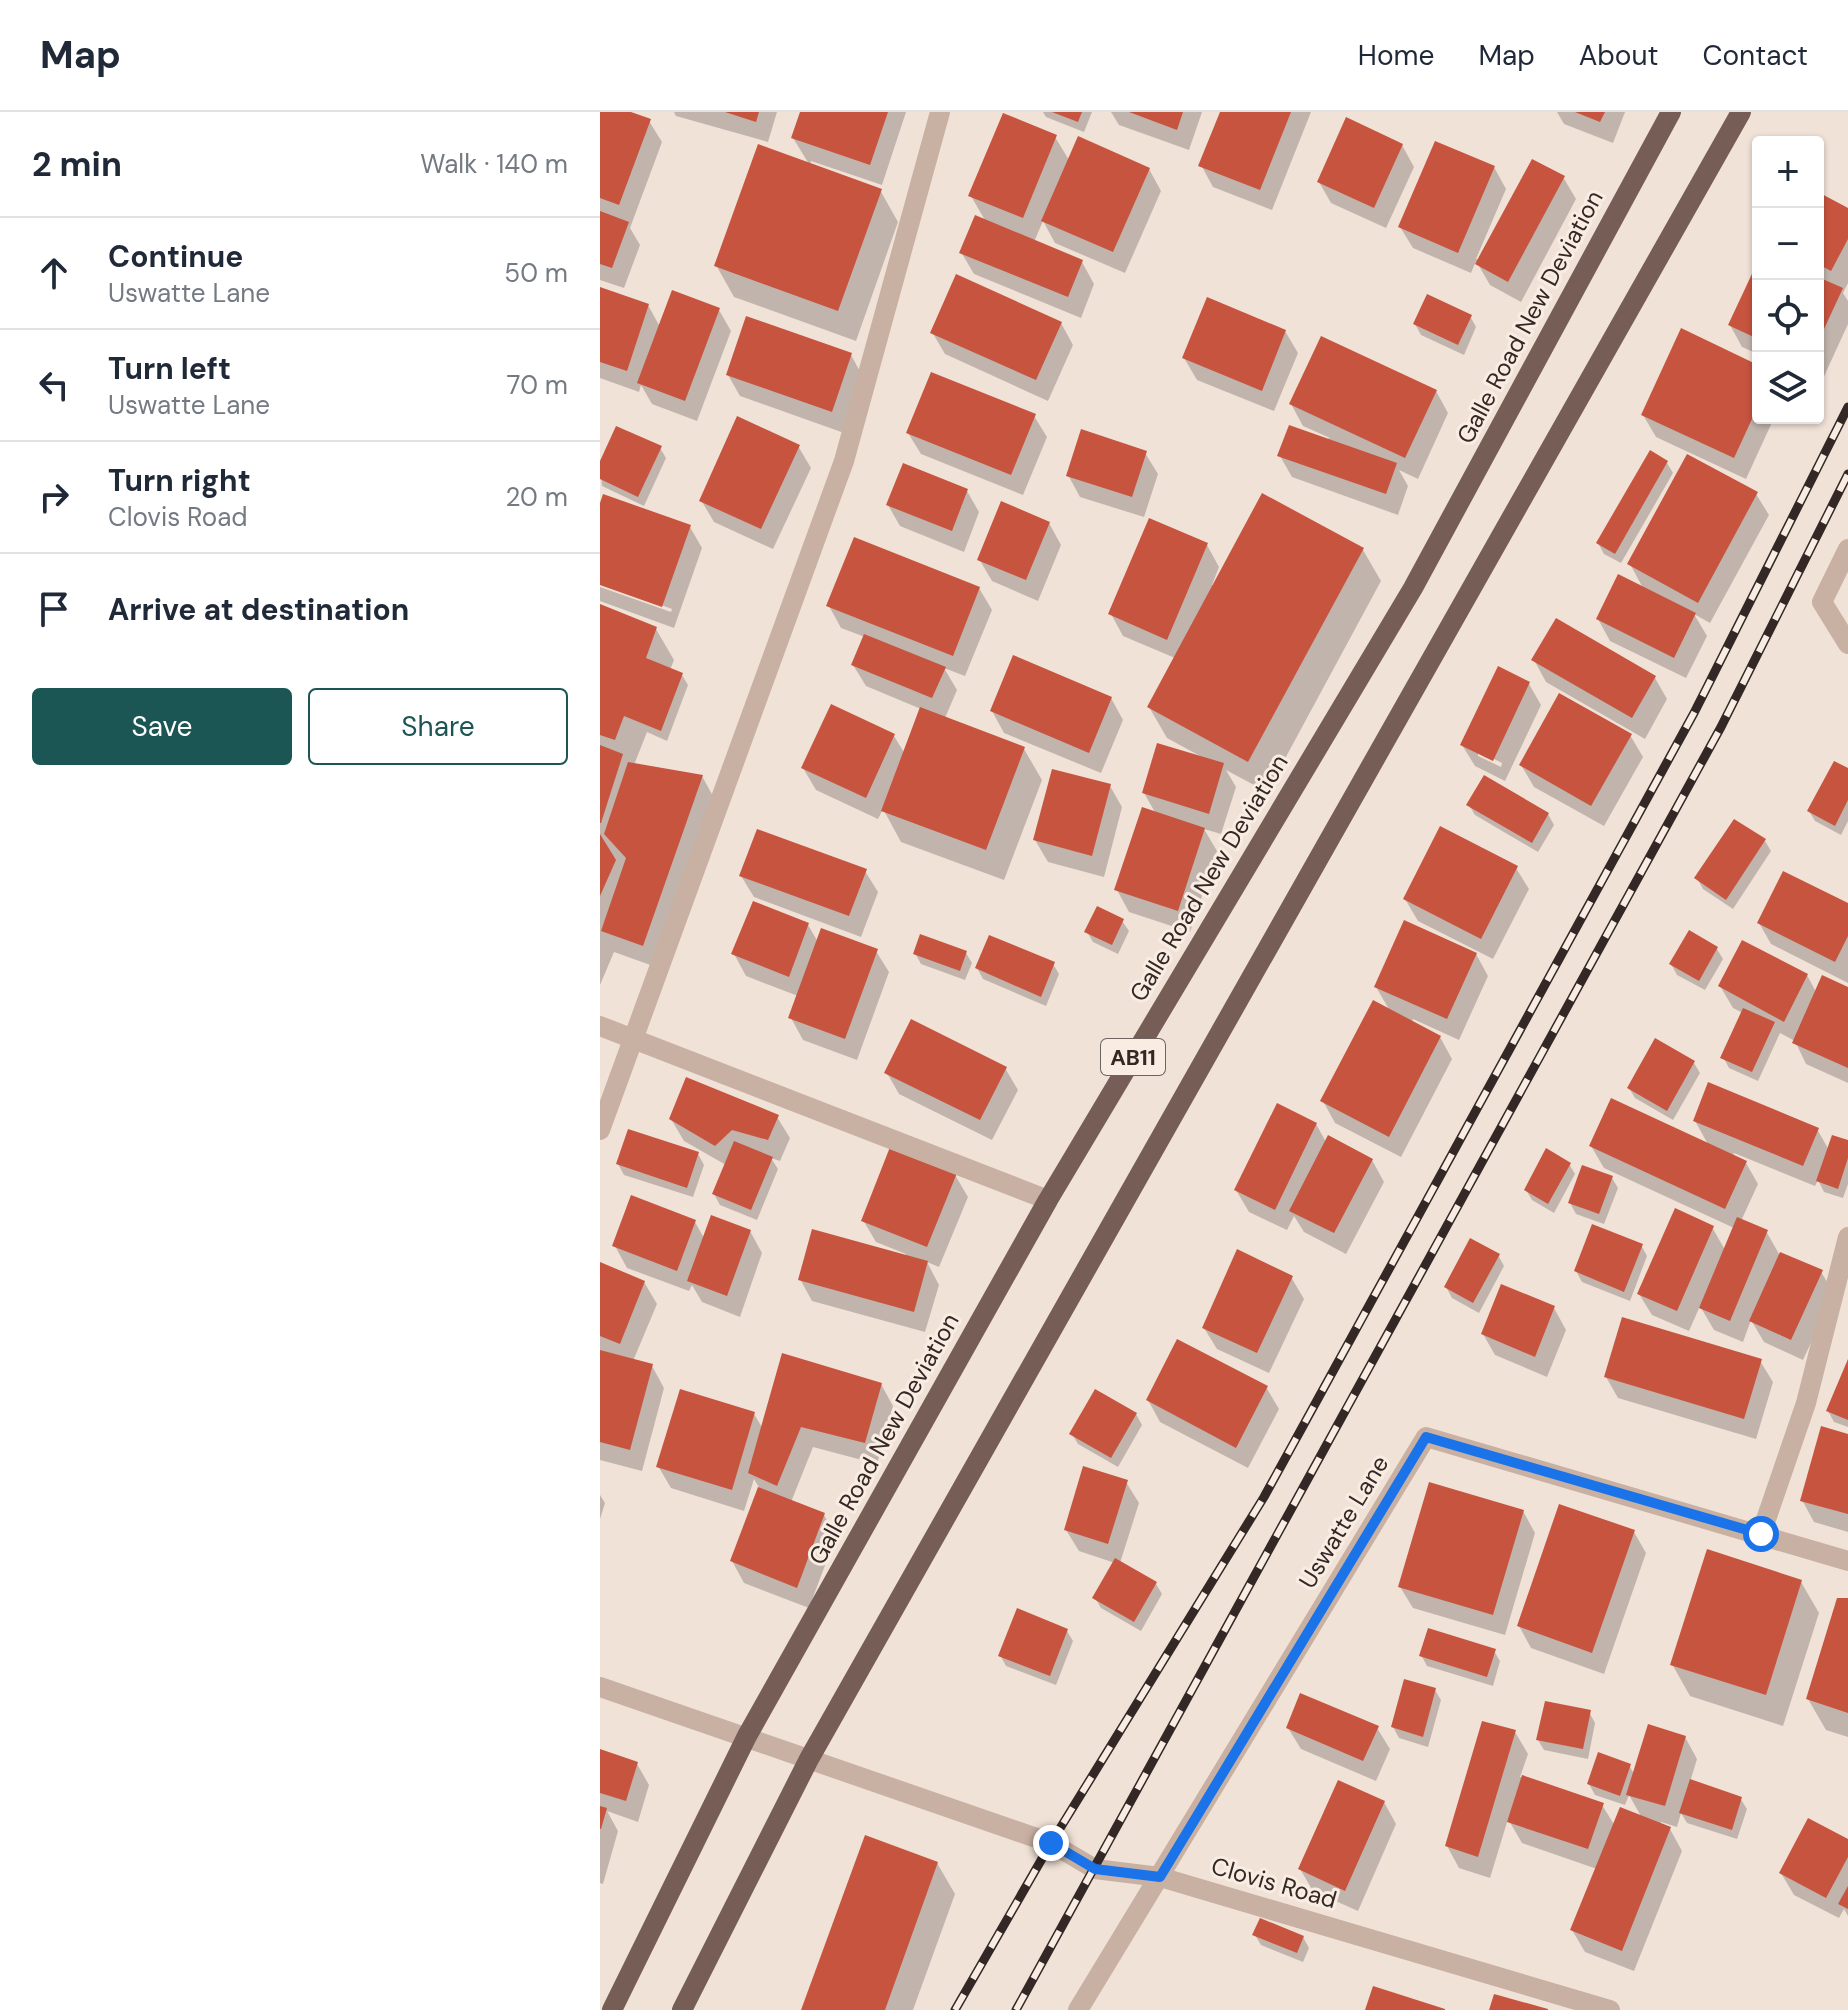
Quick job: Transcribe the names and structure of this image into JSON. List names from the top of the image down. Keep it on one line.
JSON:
{"streets":{"main road":["Galle Road New Deviation","AB11"],"street":["Uswatte Lane","Clovis Road"]},"crossings":[["Galle Road New Deviation","Clovis Road"],["AB11","Clovis Road"],["Uswatte Lane","Clovis Road"]],"page":{"header":"Map","nav":["Home","Map","About","Contact"],"heading":["2 min","Walk · 140 m"],"map_buttons":["+","−"],"list":[["Continue","Uswatte Lane","50 m"],["Turn left","Uswatte Lane","70 m"],["Turn right","Clovis Road","20 m"],"Arrive at destination"],"buttons":["Save","Share"]}}
